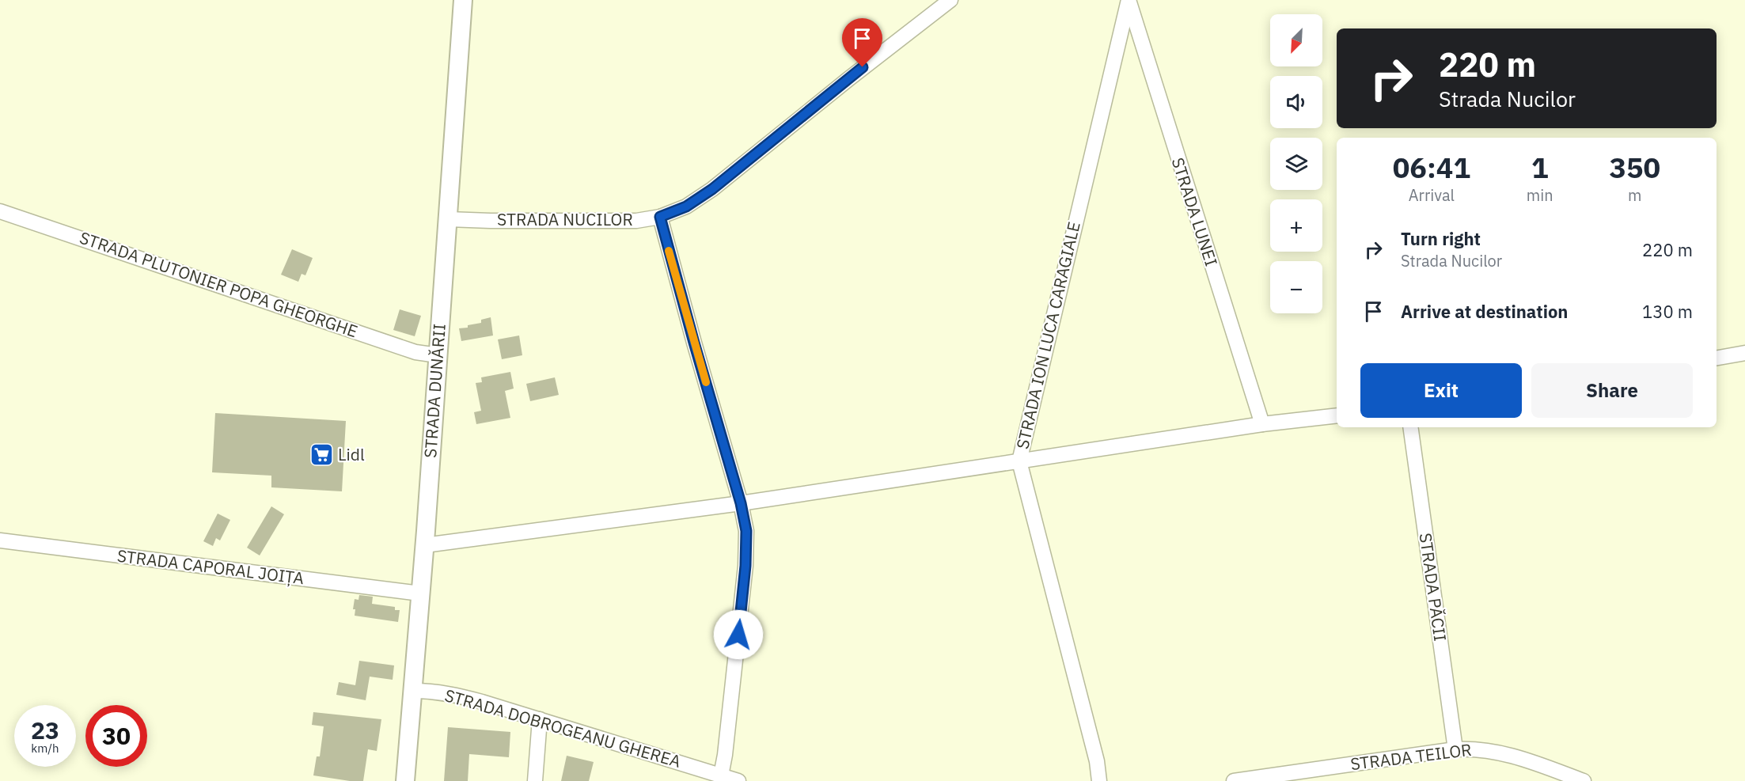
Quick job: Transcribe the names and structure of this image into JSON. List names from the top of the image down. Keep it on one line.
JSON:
{"streets":{"main road":["STRADA DUNĂRII"],"street":["STRADA LUNEI","STRADA NUCILOR","STRADA PLUTONIER POPA GHEORGHE","STRADA ION LUCA CARAGIALE","STRADA CAPORAL JOIȚA","STRADA PĂCII","STRADA DOBROGEANU GHEREA","STRADA TEILOR"]},"crossings":[["STRADA LUNEI","STRADA ION LUCA CARAGIALE"],["STRADA NUCILOR","STRADA DUNĂRII"],["STRADA PLUTONIER POPA GHEORGHE","STRADA DUNĂRII"],["STRADA DUNĂRII","STRADA CAPORAL JOIȚA"],["STRADA DUNĂRII","STRADA DOBROGEANU GHEREA"],["STRADA PĂCII","STRADA TEILOR"]],"places":{"supermarket":["Lidl"]},"north":"bottom left","page":{"map_buttons":["+","−"],"turn":["220 m","Strada Nucilor"],"eta":["06:41","Arrival","1","min","350","m"],"list":[{"name":"Turn right","note":"Strada Nucilor","value":"220 m"},{"name":"Arrive at destination","value":"130 m"}],"buttons":["Exit","Share"],"speed":"23 km/h","limit":"30"}}
